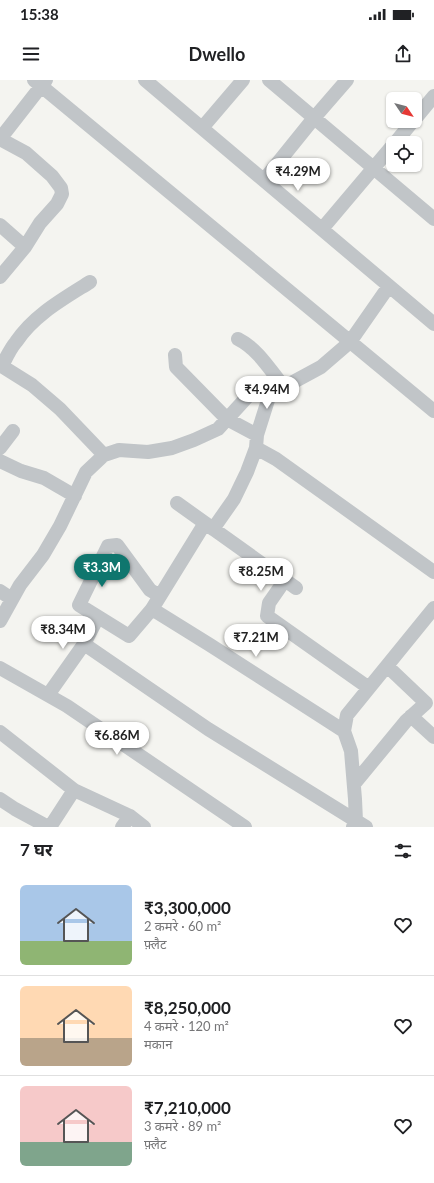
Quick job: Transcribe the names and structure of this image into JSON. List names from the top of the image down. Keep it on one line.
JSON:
{"north":"bottom right","page":{"status":"15:38","header":"Dwello","price":["₹4.29M","₹4.94M","₹3.3M","₹8.25M","₹8.34M","₹7.21M","₹6.86M"],"heading":"7 घर","list":[{"name":"₹3,300,000","note":"2 कमरे · 60 m² · फ़्लैट"},{"name":"₹8,250,000","note":"4 कमरे · 120 m² · मकान"},{"name":"₹7,210,000","note":"3 कमरे · 89 m² · फ़्लैट"}]}}
